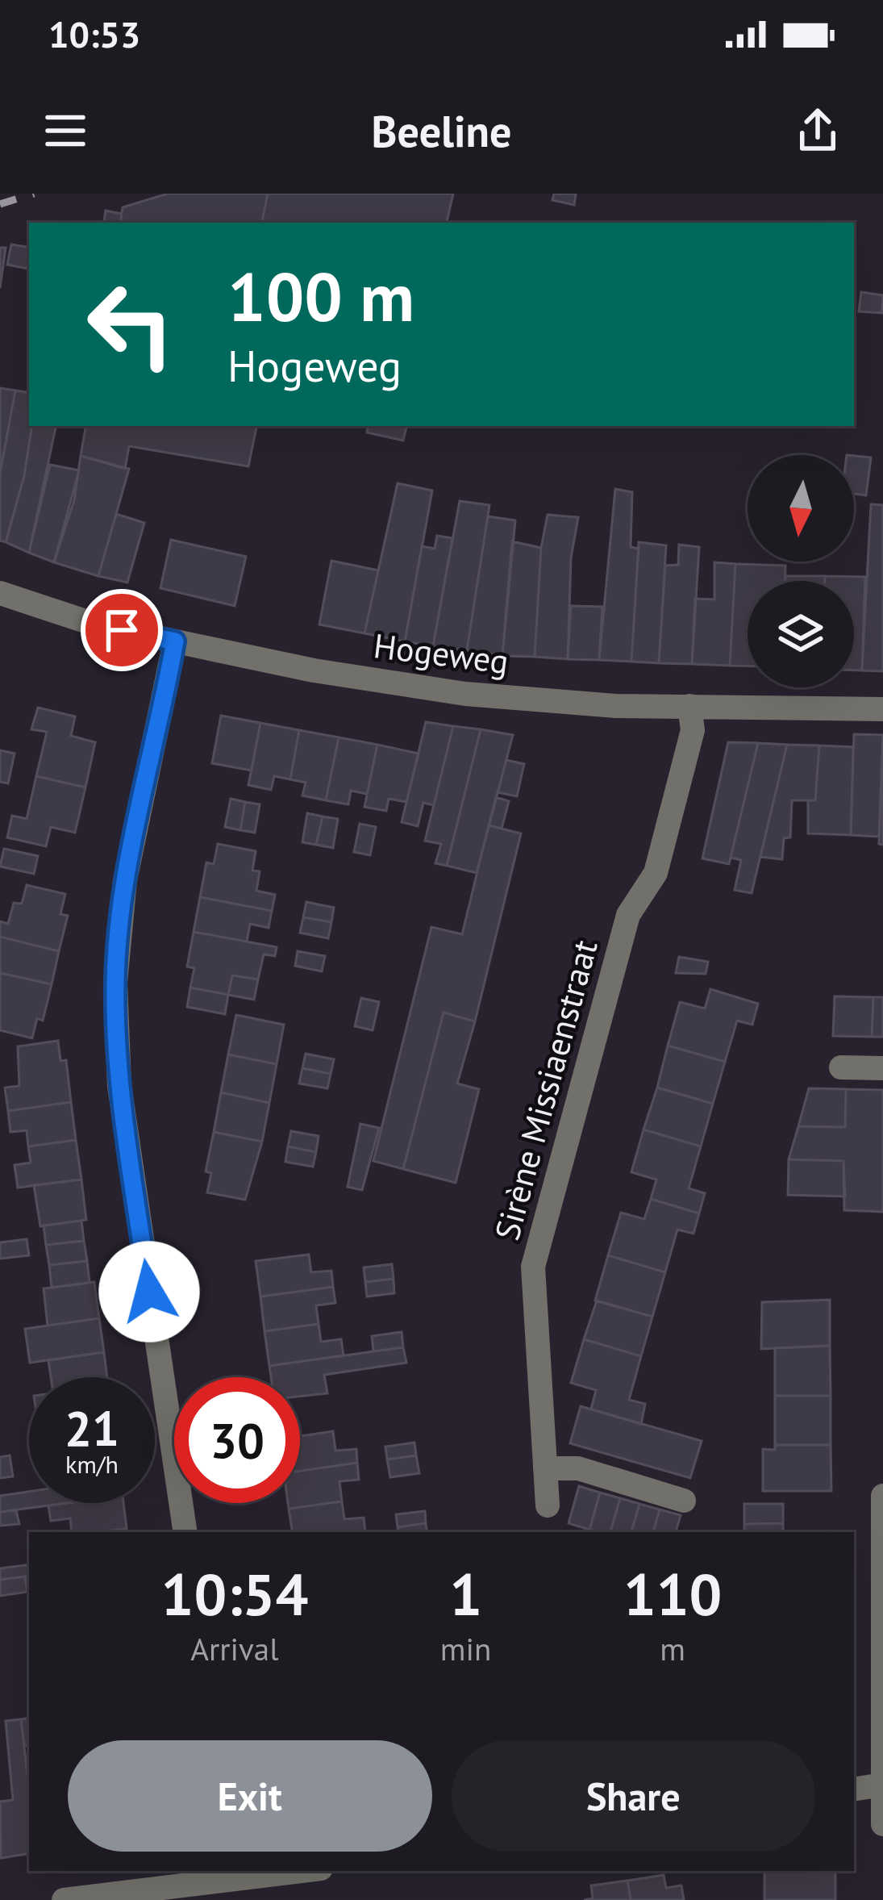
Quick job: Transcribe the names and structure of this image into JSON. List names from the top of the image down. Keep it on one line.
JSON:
{"streets":{"street":["Hogeweg","Sirène Missiaenstraat"]},"crossings":[["Hogeweg","Sirène Missiaenstraat"]],"north":"bottom","page":{"status":"10:53","header":"Beeline","turn":["100 m","Hogeweg"],"speed":"21 km/h","limit":"30","eta":["10:54","Arrival","1","min","110","m"],"buttons":["Exit","Share"]}}
